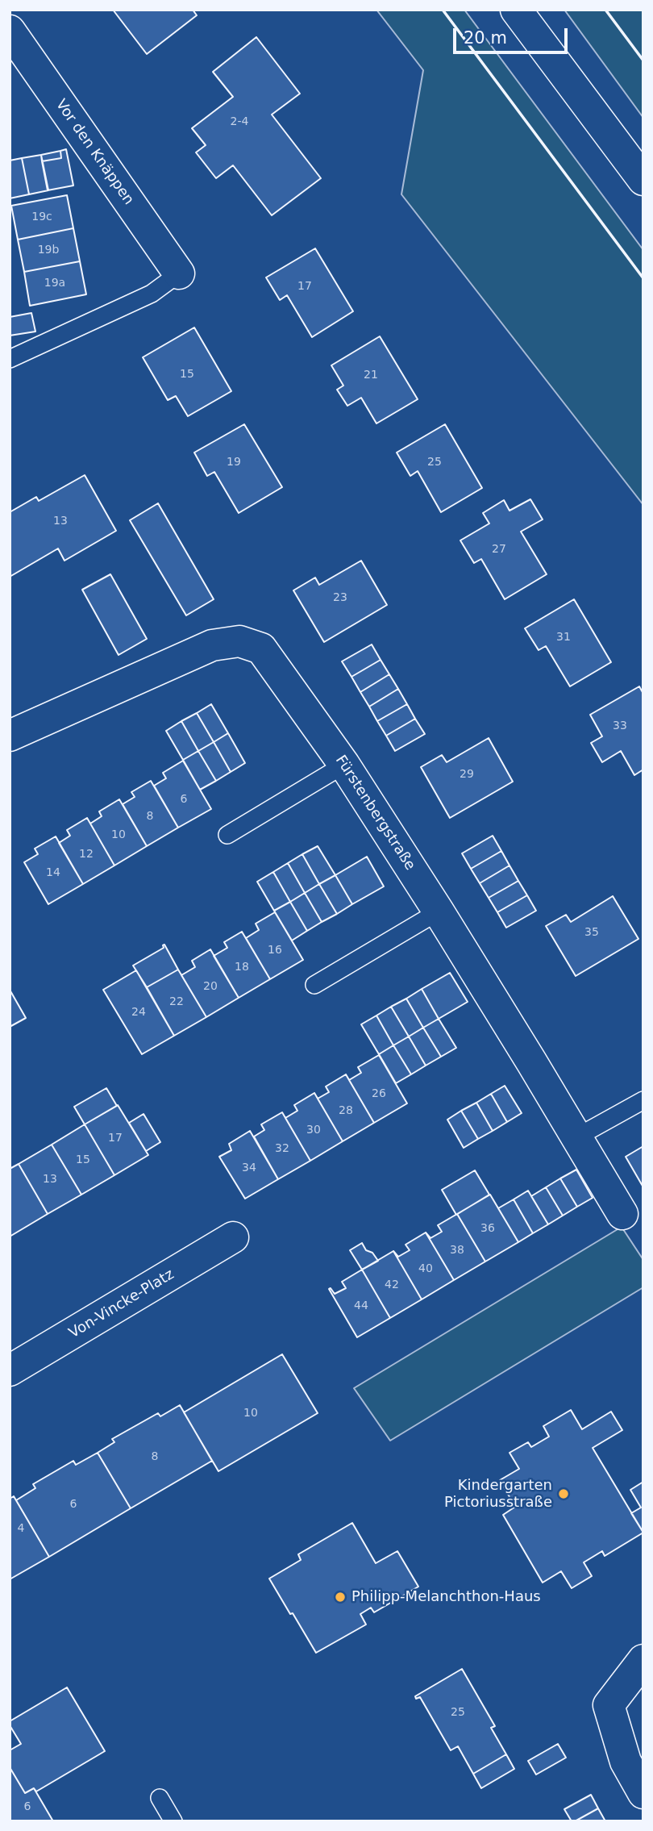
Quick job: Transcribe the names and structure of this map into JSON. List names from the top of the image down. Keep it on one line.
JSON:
{"streets":{"street":["Vor den Knäppen","Fürstenbergstraße","Von-Vincke-Platz"]},"places":["Kindergarten Pictoriusstraße","Philipp-Melanchthon-Haus"],"house_numbers":["2-4","19c","19b","19a","17","15","21","19","25","13","27","23","31","33","29","6","8","10","12","14","35","16","18","20","22","24","26","28","30","17","32","15","34","13","36","38","40","42","44","10","8","6","4","25","6"],"scale_bar":"20 m"}
